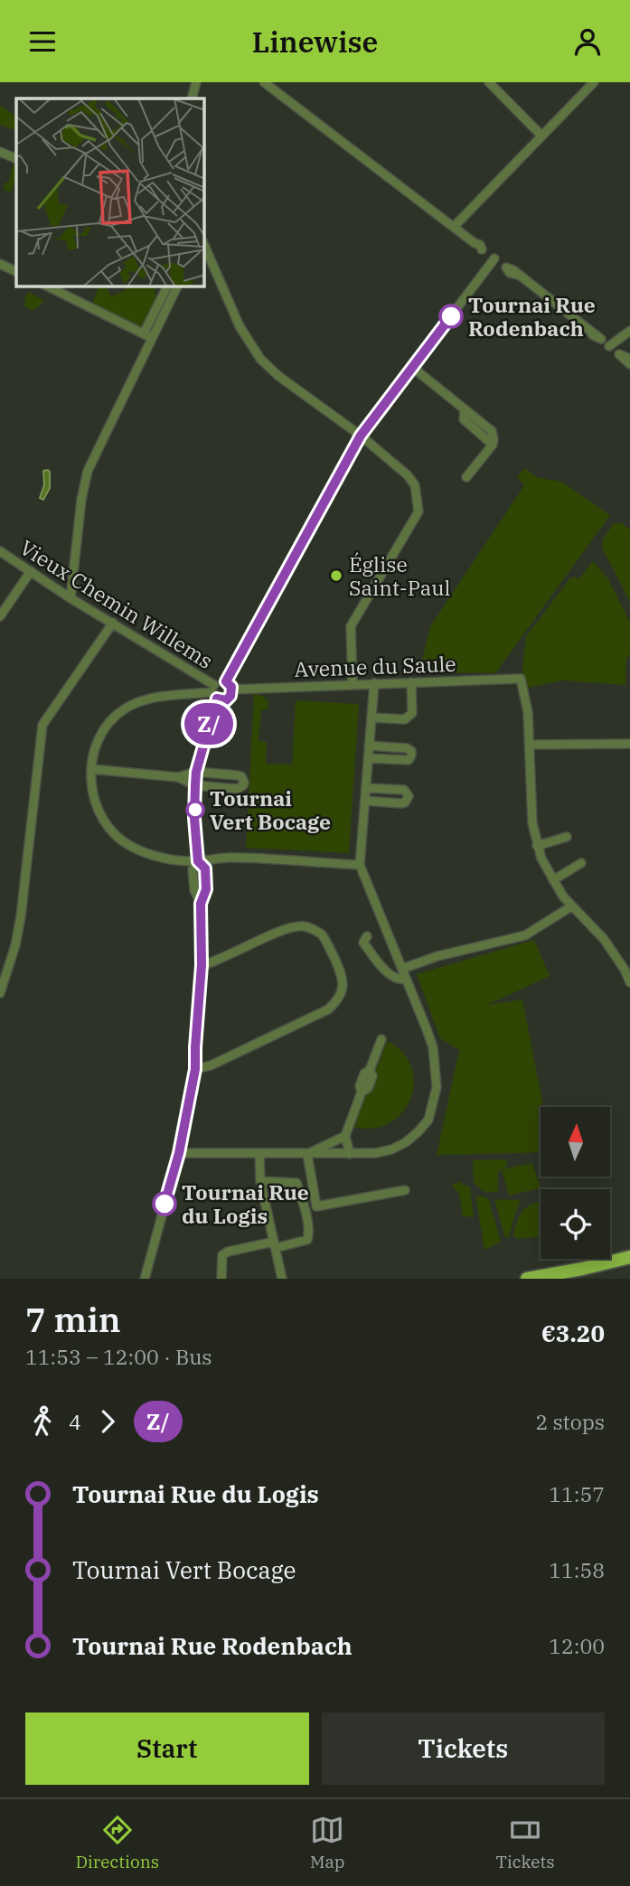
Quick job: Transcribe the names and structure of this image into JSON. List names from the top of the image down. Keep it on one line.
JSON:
{"streets":{"street":["Vieux Chemin Willems","Avenue du Saule"]},"crossings":[["Vieux Chemin Willems","Avenue du Saule"]],"places":["Tournai Rue Rodenbach","Église Saint-Paul","Tournai Vert Bocage","Tournai Rue du Logis"],"lines":["bus line Z/"],"north":"top","page":{"header":"Linewise","on_map":"Z/","heading":["7 min","11:53 – 12:00 · Bus","€3.20"],"legs":["4","Z/","2 stops"],"list":[{"name":"Tournai Rue du Logis","value":"11:57"},{"name":"Tournai Vert Bocage","value":"11:58"},{"name":"Tournai Rue Rodenbach","value":"12:00"}],"buttons":["Start","Tickets"],"tabs":["Directions","Map","Tickets"]}}
